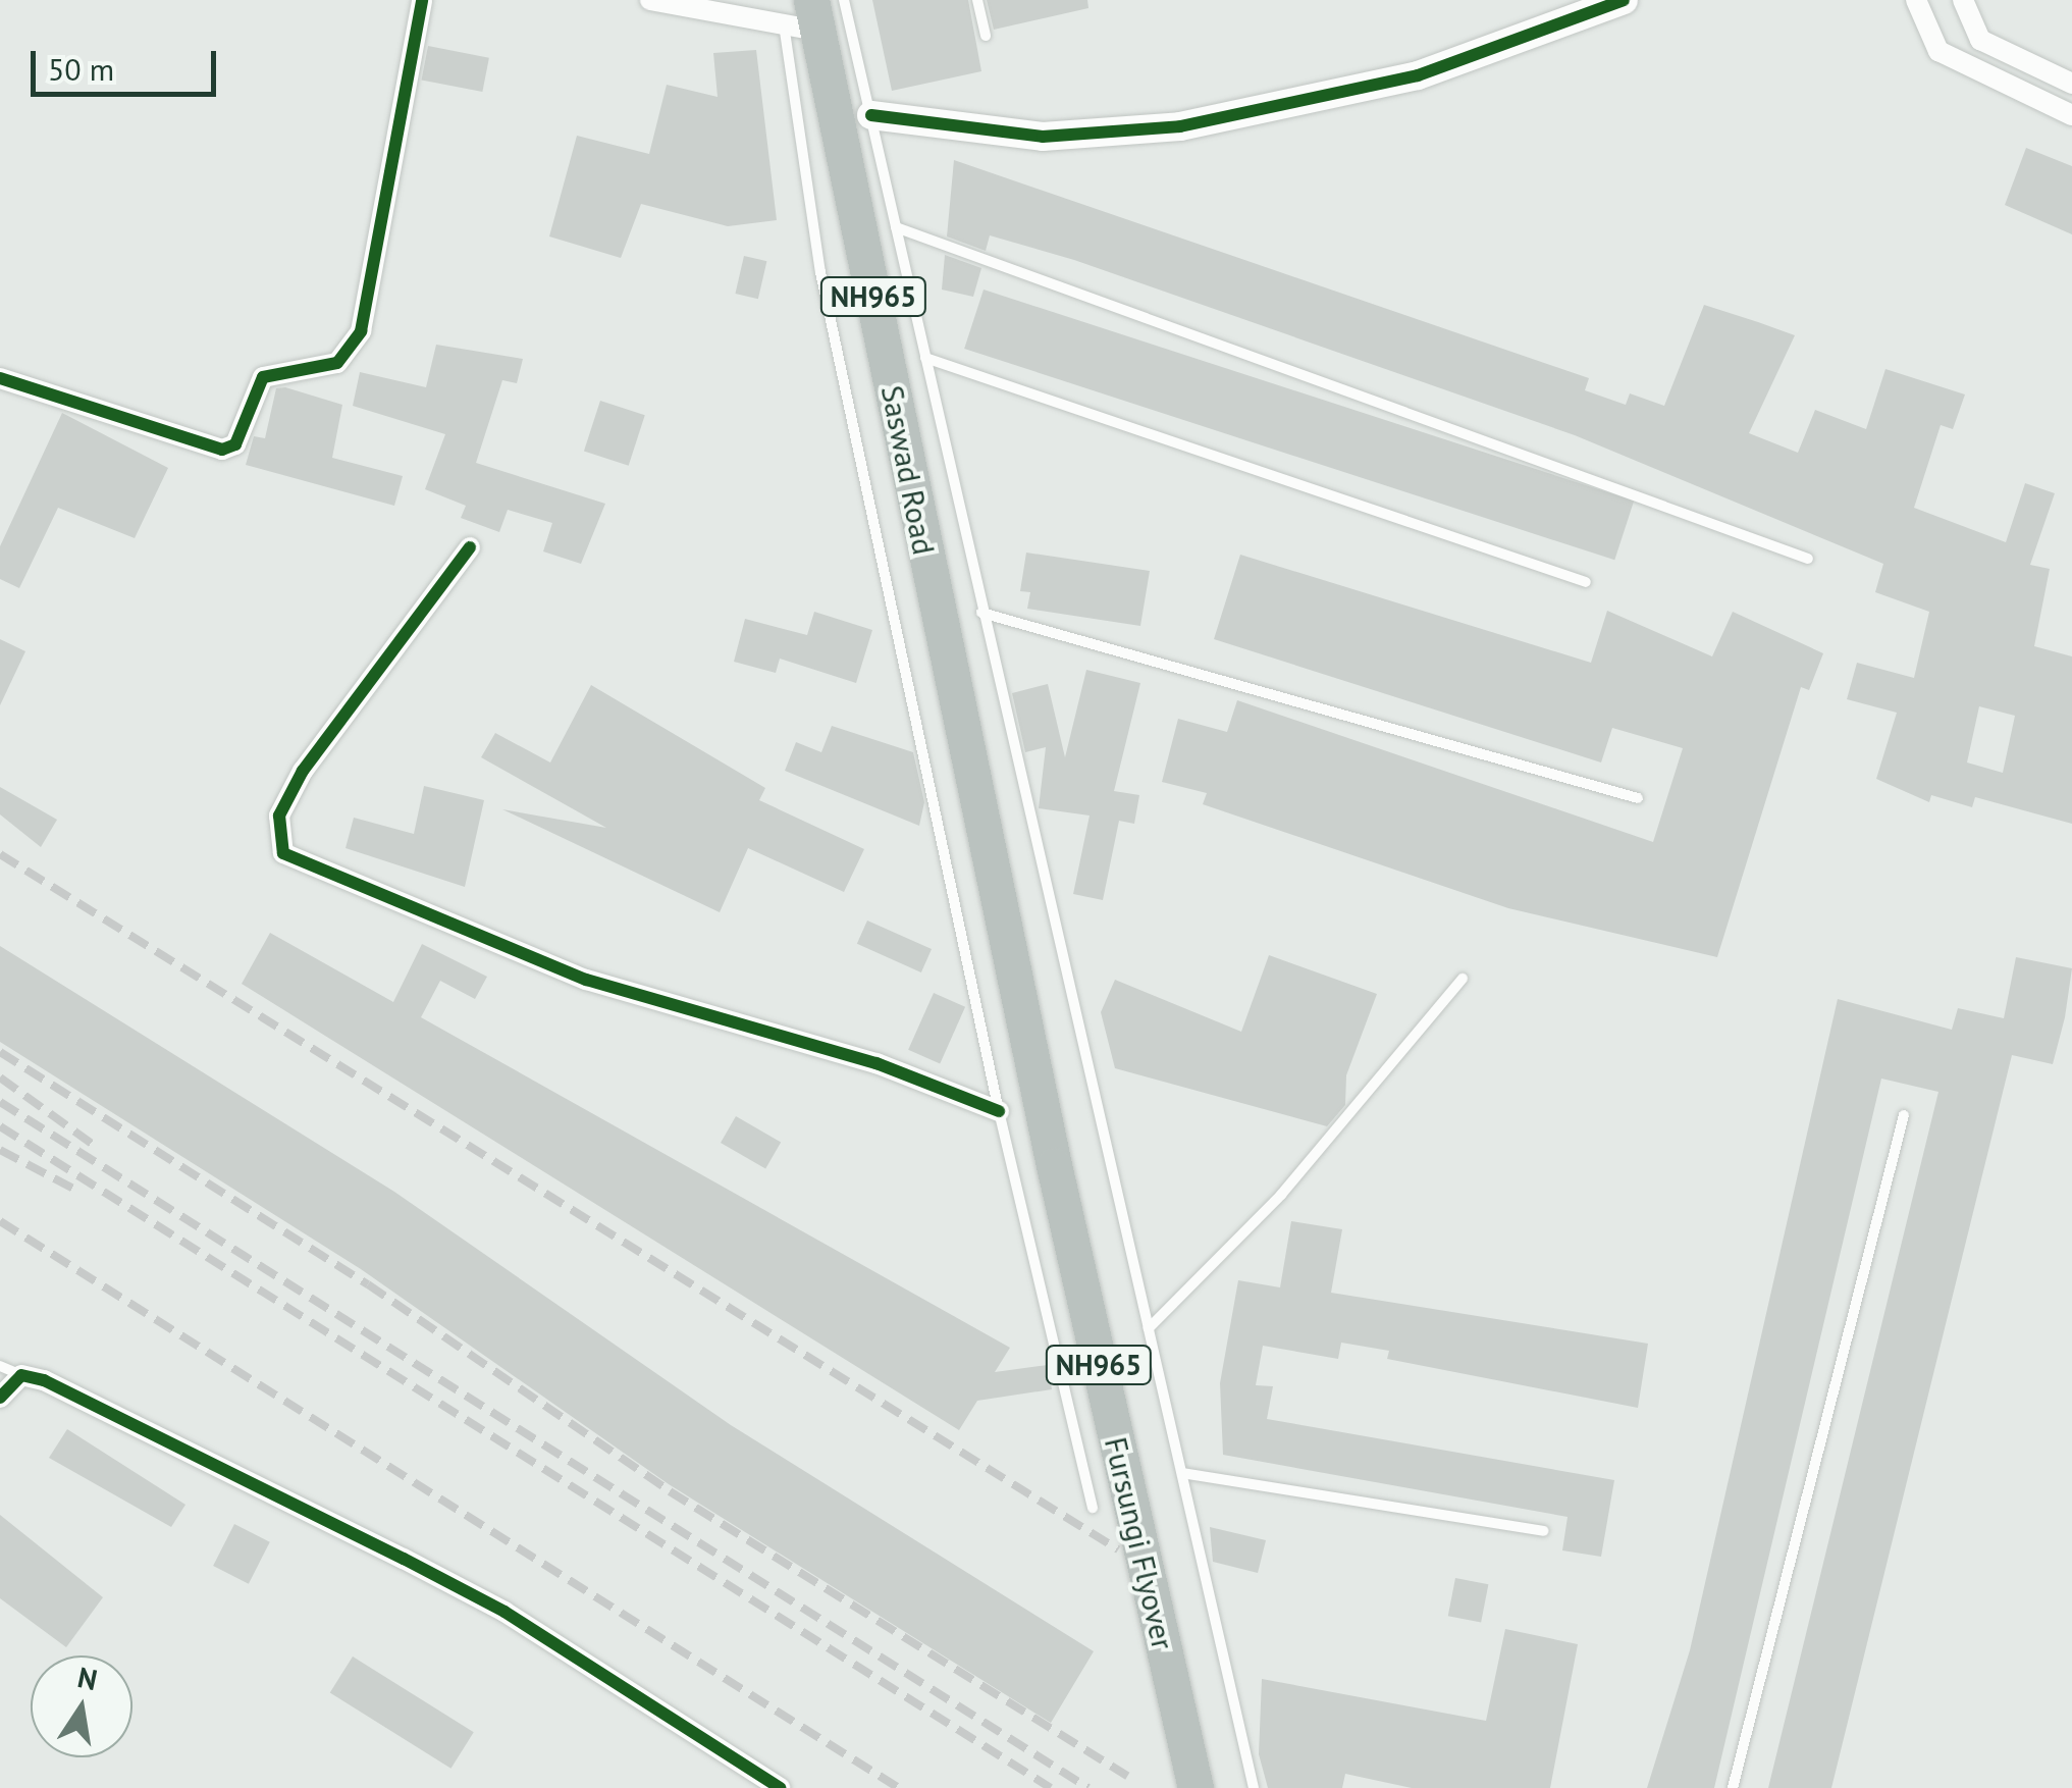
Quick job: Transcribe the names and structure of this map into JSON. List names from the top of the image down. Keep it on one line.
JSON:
{"streets":{"highway":["NH965","Saswad Road","Fursungi Flyover"]},"crossings":[["Saswad Road","Fursungi Flyover"]],"scale_bar":"50 m","north":"top"}
